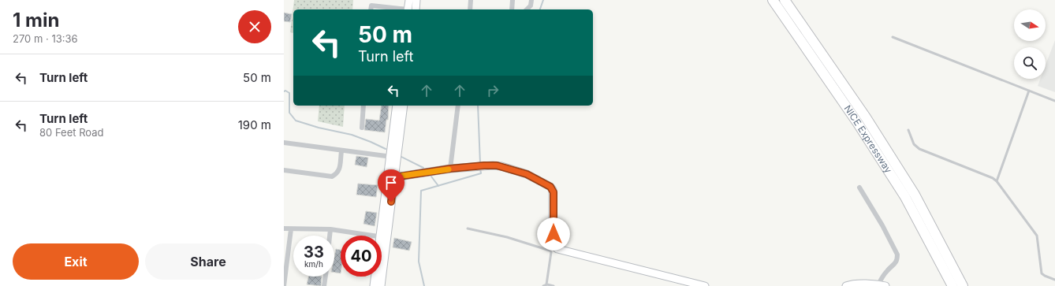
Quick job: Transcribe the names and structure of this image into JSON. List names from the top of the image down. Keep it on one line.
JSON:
{"streets":{"highway":["NICE Expressway"]},"north":"right","page":{"heading":["1 min","270 m · 13:36"],"turn":["50 m","Turn left"],"list":[{"name":"Turn left","value":"50 m"},{"name":"Turn left","note":"80 Feet Road","value":"190 m"}],"speed":"33 km/h","limit":"40","buttons":["Exit","Share"]}}
